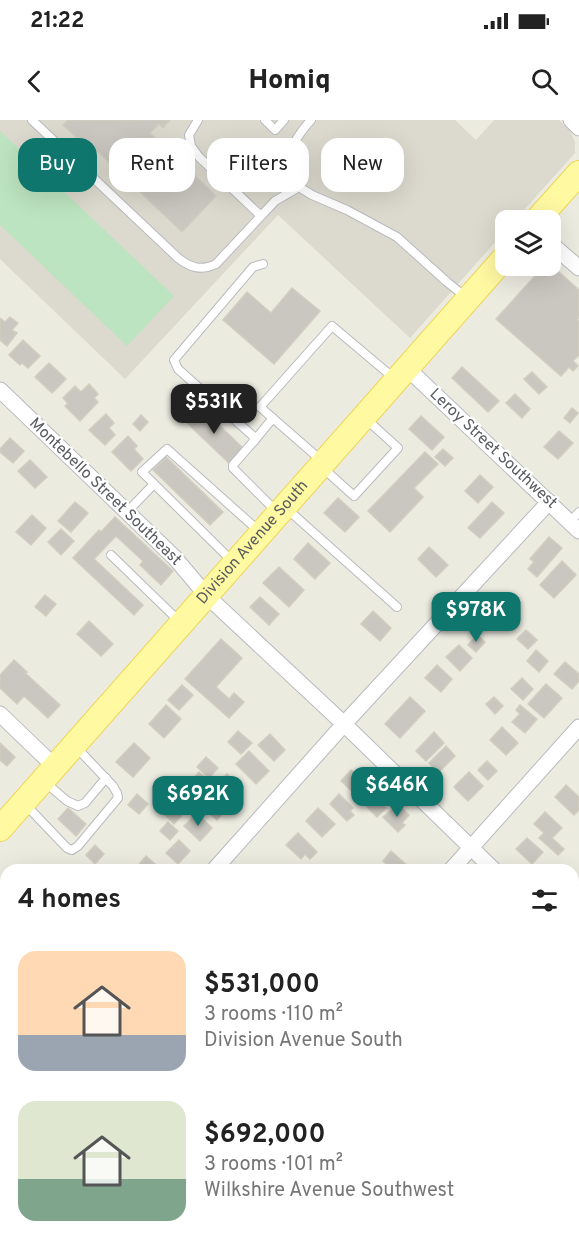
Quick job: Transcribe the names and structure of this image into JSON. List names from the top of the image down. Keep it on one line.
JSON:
{"streets":{"main road":["Division Avenue South"],"street":["Leroy Street Southwest","Montebello Street Southeast"]},"crossings":[["Leroy Street Southwest","Division Avenue South"],["Montebello Street Southeast","Division Avenue South"]],"page":{"status":"21:22","header":"Homiq","chip":["Buy","Rent","Filters","New"],"price":["$531K","$978K","$646K","$692K"],"heading":"4 homes","list":[{"name":"$531,000","note":"3 rooms · 110 m² · Division Avenue South"},{"name":"$692,000","note":"3 rooms · 101 m² · Wilkshire Avenue Southwest"}]}}
